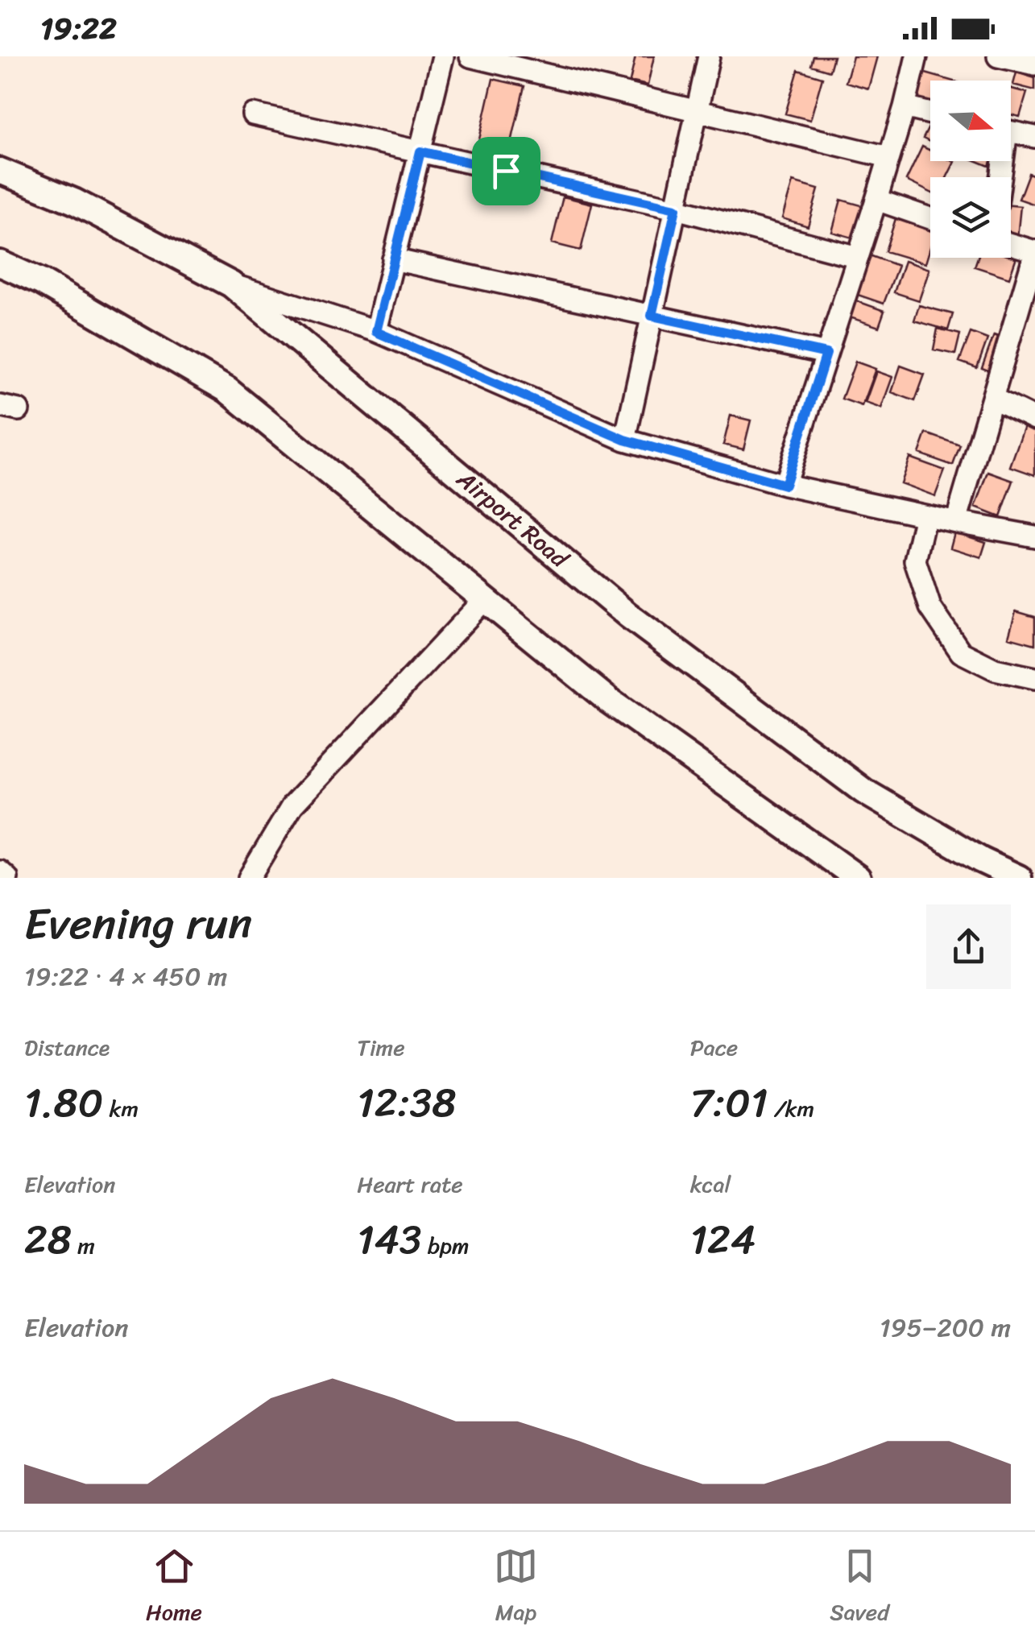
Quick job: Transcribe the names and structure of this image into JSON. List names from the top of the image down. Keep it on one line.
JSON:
{"streets":{"main road":["Airport Road"]},"north":"right","page":{"status":"19:22","heading":["Evening run","19:22 · 4 × 450 m"],"stats":[["Distance","1.80 km"],["Time","12:38"],["Pace","7:01 /km"],["Elevation","28 m"],["Heart rate","143 bpm"],["kcal","124"]],"chart":["Elevation","195–200 m"],"tabs":["Home","Map","Saved"]}}
